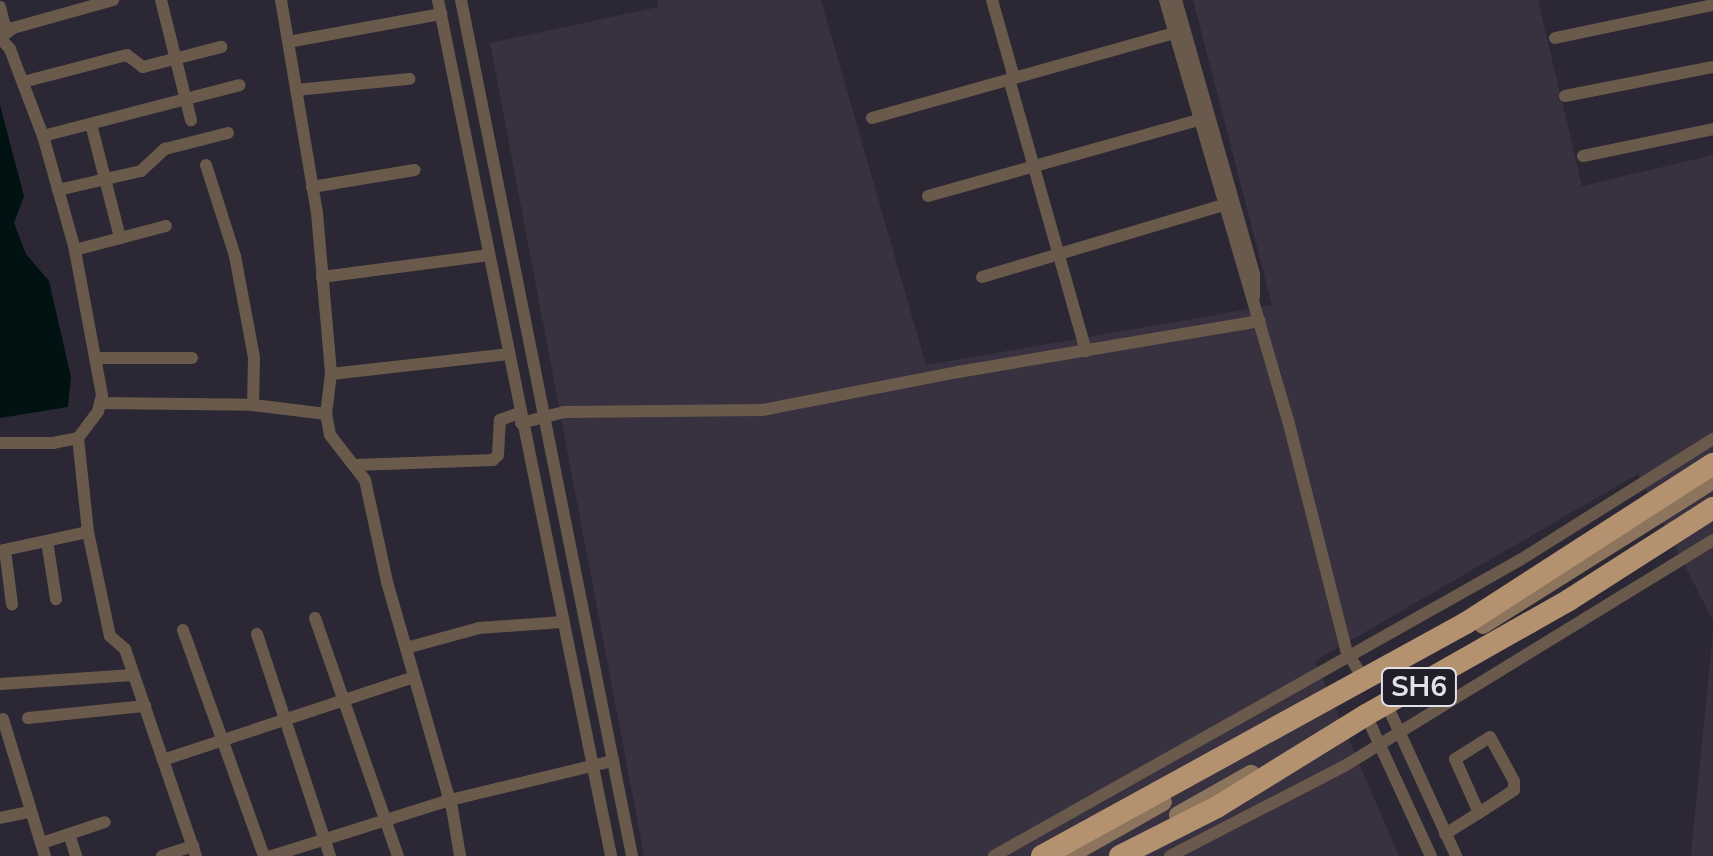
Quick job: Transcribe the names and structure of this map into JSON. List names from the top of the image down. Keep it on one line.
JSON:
{"streets":{"highway":["SH6"]}}
